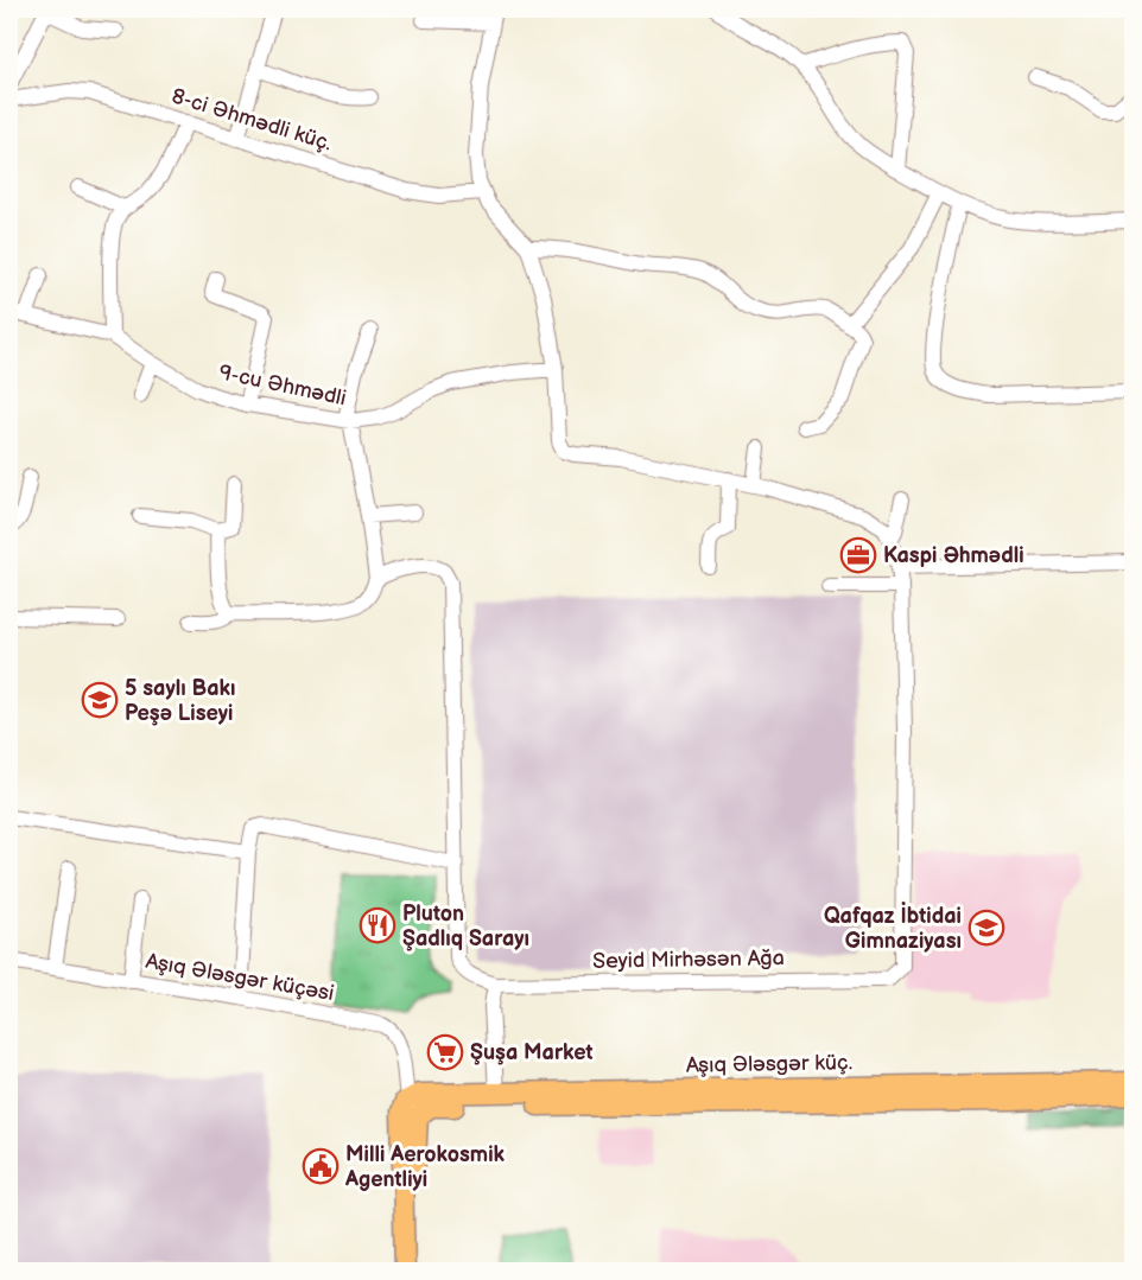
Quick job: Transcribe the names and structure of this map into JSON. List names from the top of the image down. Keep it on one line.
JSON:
{"streets":{"main road":["Aşıq Ələsgər küç."],"street":["8-ci Əhmədli küç.","9-cu Əhmədli","Seyid Mirhəsən Ağa","Aşıq Ələsgər küçəsi"]},"crossings":[["Aşıq Ələsgər küçəsi","Aşıq Ələsgər küç."]],"places":{"office":["Kaspi Əhmədli"],"school or university":["5 saylı Bakı Peşə Liseyi","Qafqaz İbtidai Gimnaziyası"],"restaurant":["Pluton Şadlıq Sarayı"],"supermarket":["Şuşa Market"],"public building":["Milli Aerokosmik Agentliyi"]}}
